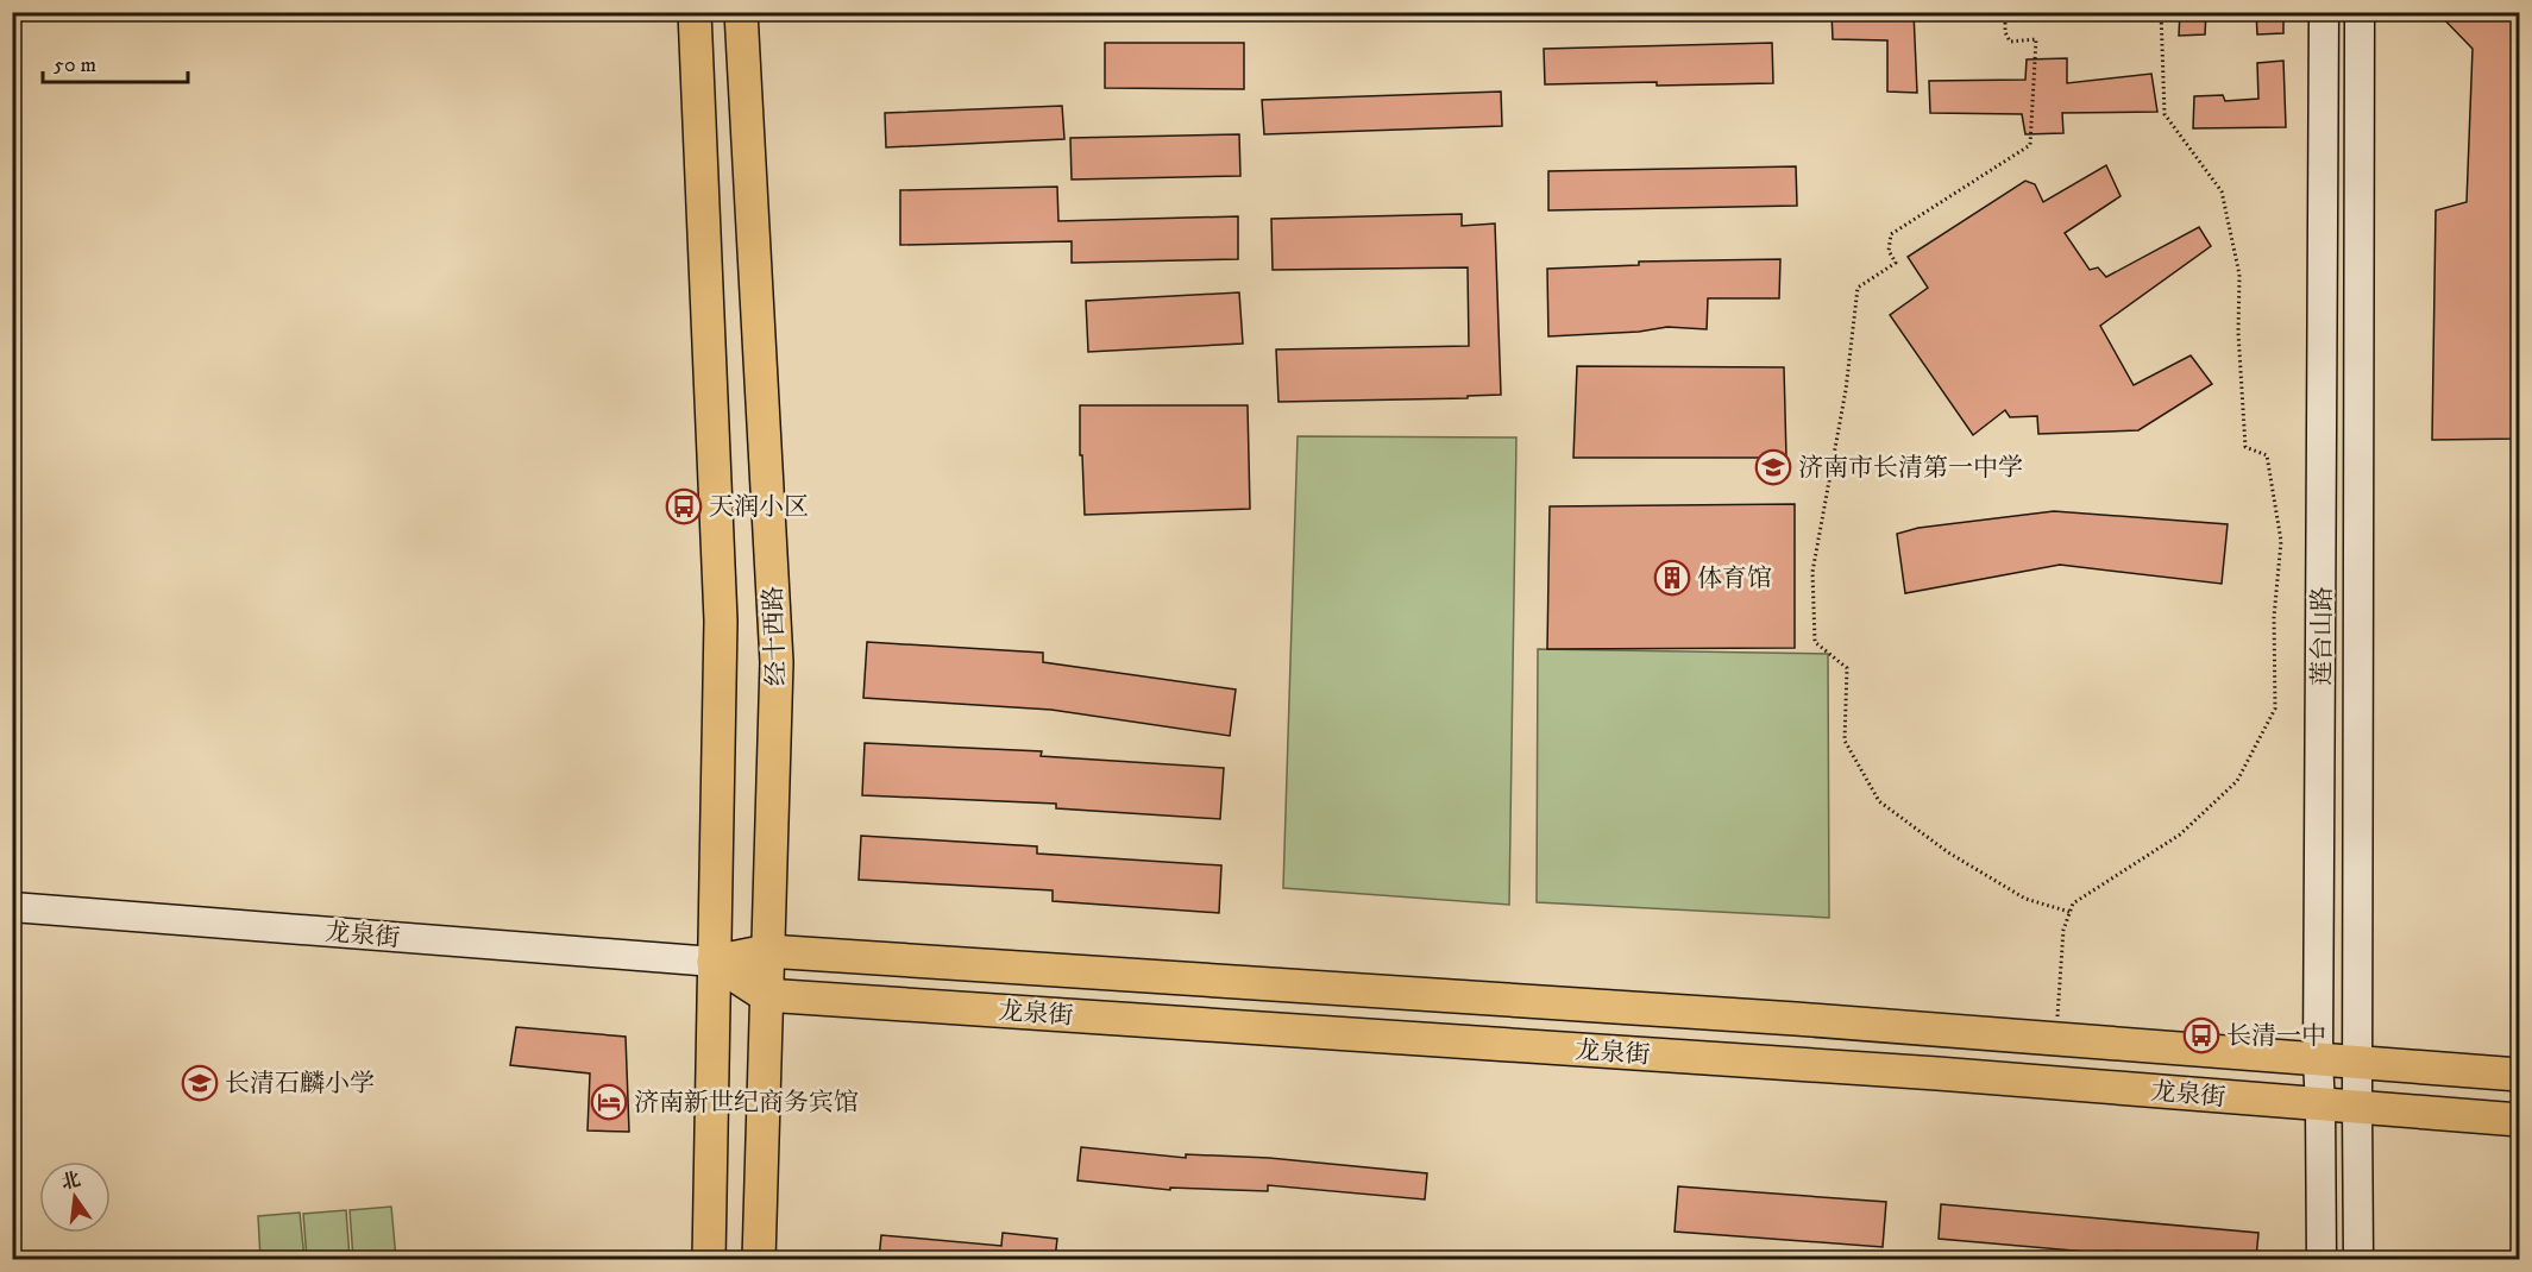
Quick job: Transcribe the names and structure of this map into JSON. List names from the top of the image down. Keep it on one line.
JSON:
{"streets":{"main road":["经十西路","莲台山路","龙泉街"]},"crossings":[["经十西路","龙泉街"],["莲台山路","龙泉街"]],"places":{"school or university":["济南市长清第一中学","长清石麟小学"],"bus stop":["天润小区","长清一中"],"building":["体育馆"],"hotel":["济南新世纪商务宾馆"]},"scale_bar":"50 m","north":"top"}
